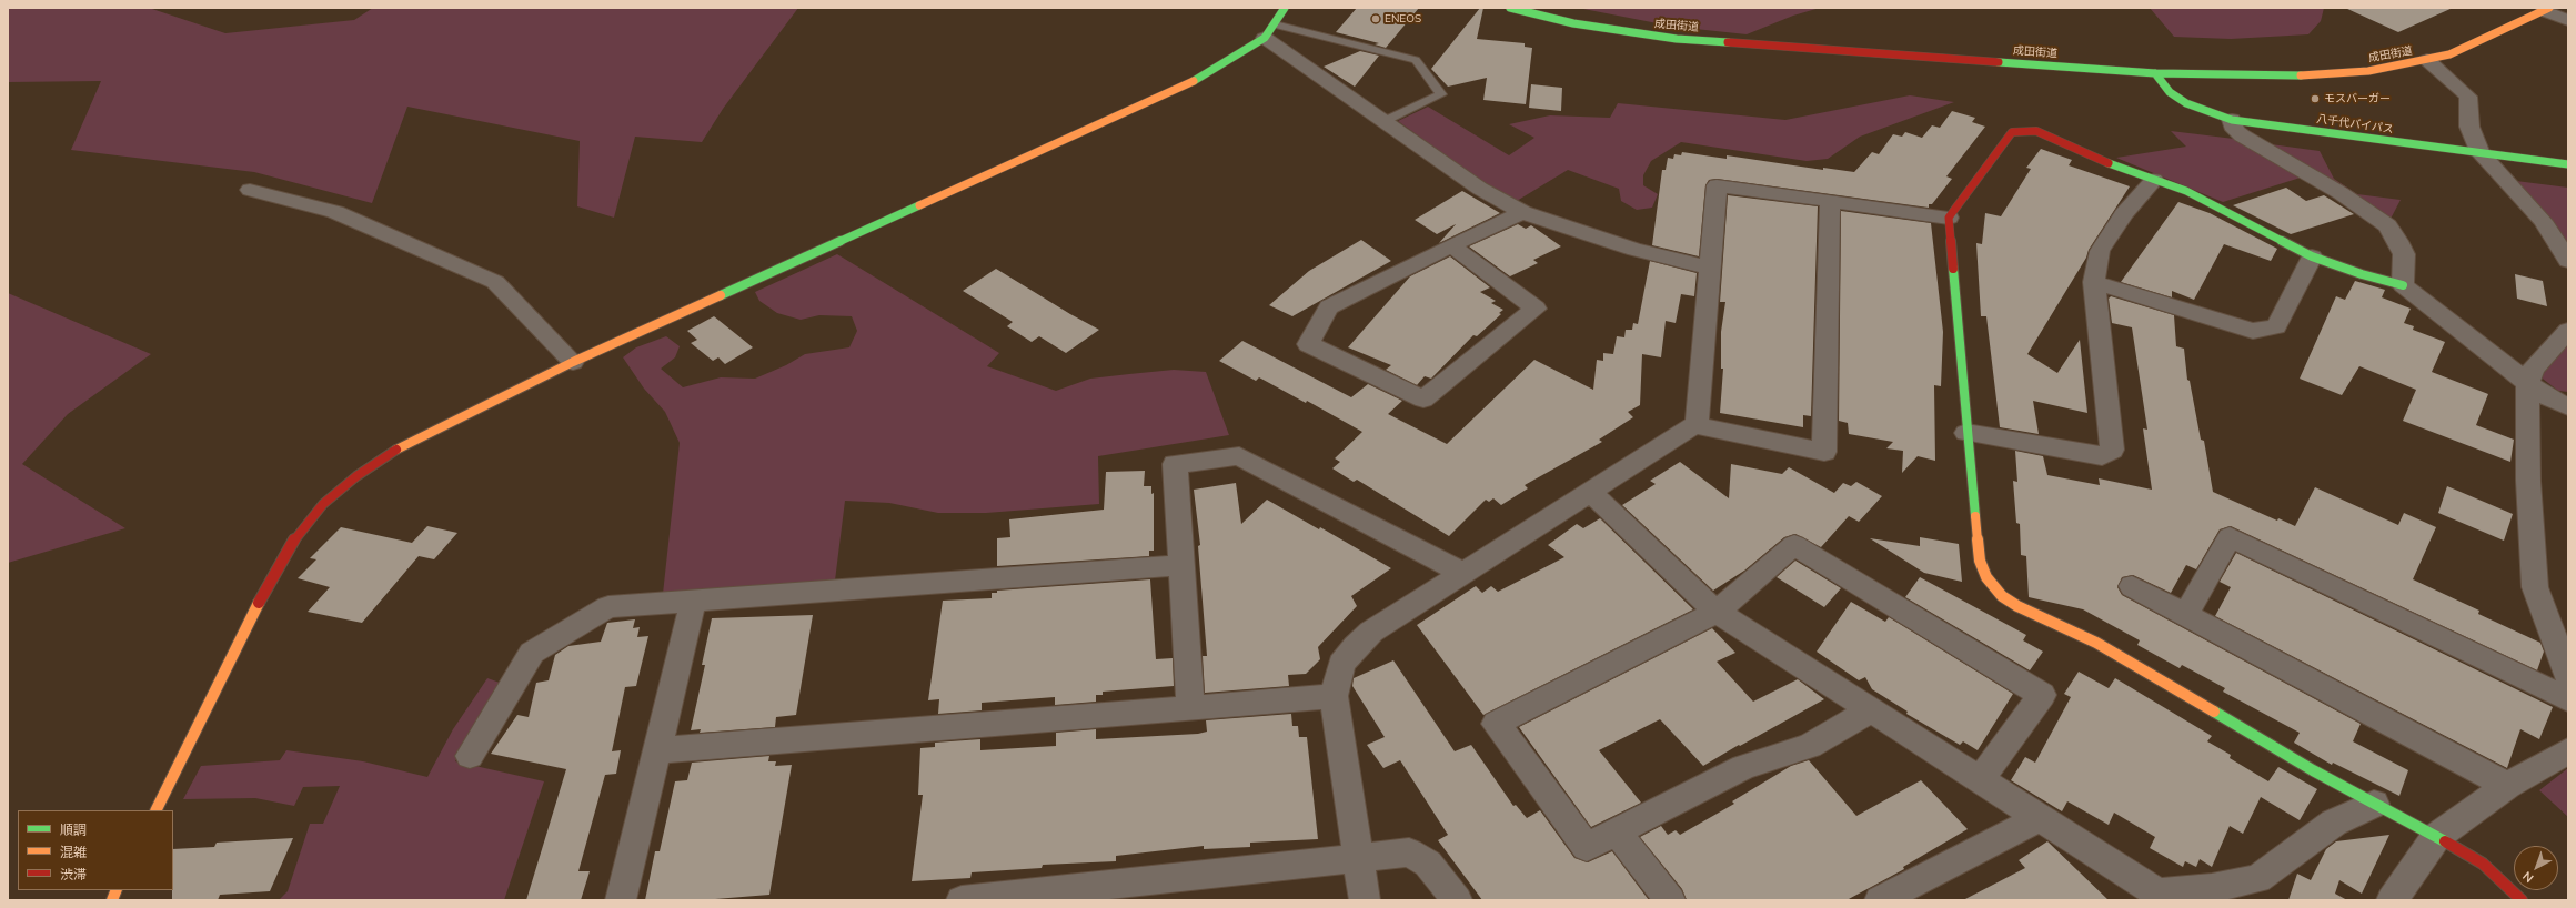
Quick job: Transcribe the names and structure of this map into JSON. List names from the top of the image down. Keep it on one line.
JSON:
{"streets":{"main road":["成田街道","八千代バイパス"]},"crossings":[["成田街道","八千代バイパス"]],"places":["ENEOS","モスバーガー"],"legend":["順調","混雑","渋滞"],"north":"bottom left"}
